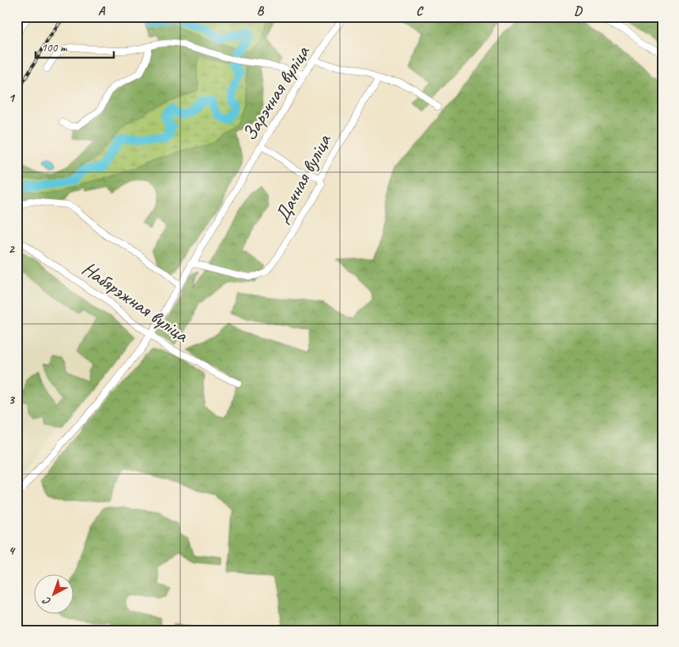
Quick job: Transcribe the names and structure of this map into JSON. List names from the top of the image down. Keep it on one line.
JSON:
{"streets":{"street":["Зарэчная вуліца","Дачная вуліца","Набярэжная вуліца"]},"crossings":[["Зарэчная вуліца","Дачная вуліца"],["Зарэчная вуліца","Набярэжная вуліца"]],"scale_bar":"100 m","north":"bottom left","grid":{"columns":["A","B","C","D"],"rows":["1","2","3","4"]}}
